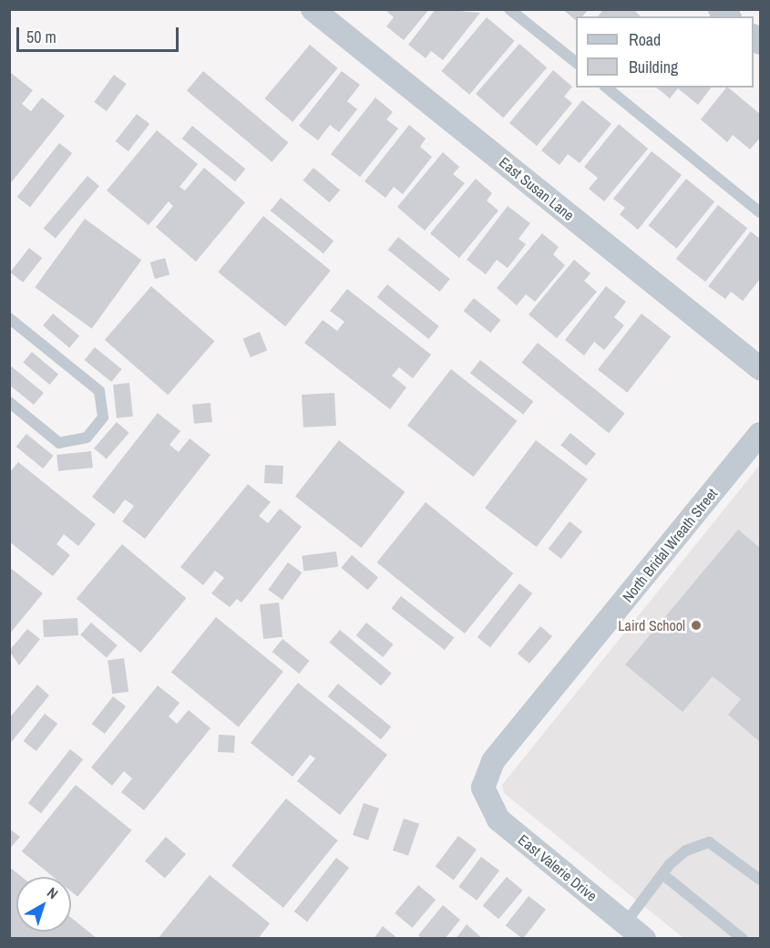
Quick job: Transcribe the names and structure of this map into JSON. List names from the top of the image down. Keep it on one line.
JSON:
{"streets":{"street":["East Susan Lane","North Bridal Wreath Street","East Valerie Drive"]},"crossings":[["North Bridal Wreath Street","East Valerie Drive"]],"places":["Laird School"],"legend":["Road","Building"],"scale_bar":"50 m","north":"top right"}
